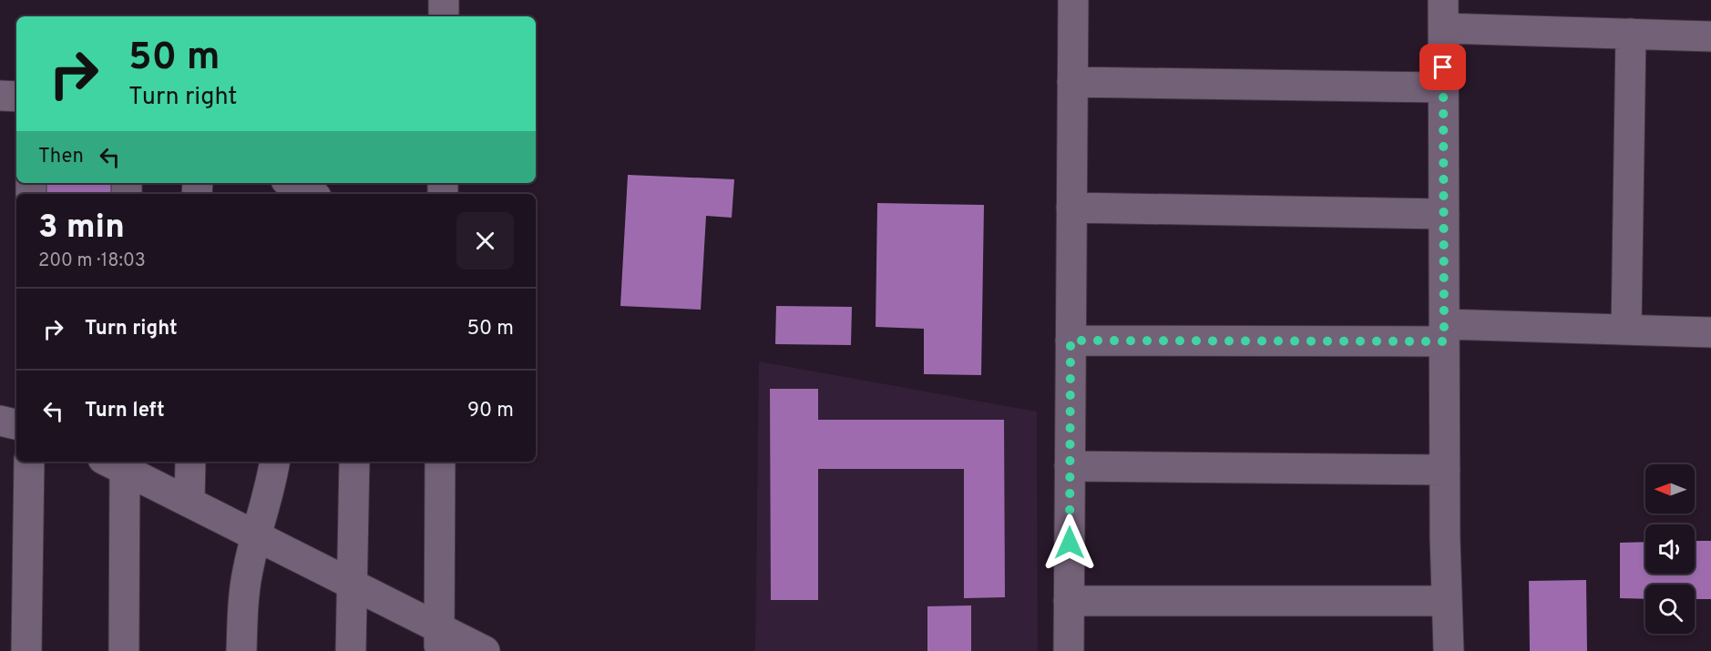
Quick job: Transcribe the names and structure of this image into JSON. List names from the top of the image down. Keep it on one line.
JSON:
{"north":"left","page":{"turn":["50 m","Turn right"],"then":"Then","heading":["3 min","200 m · 18:03"],"list":[{"name":"Turn right","value":"50 m"},{"name":"Turn left","value":"90 m"}]}}
